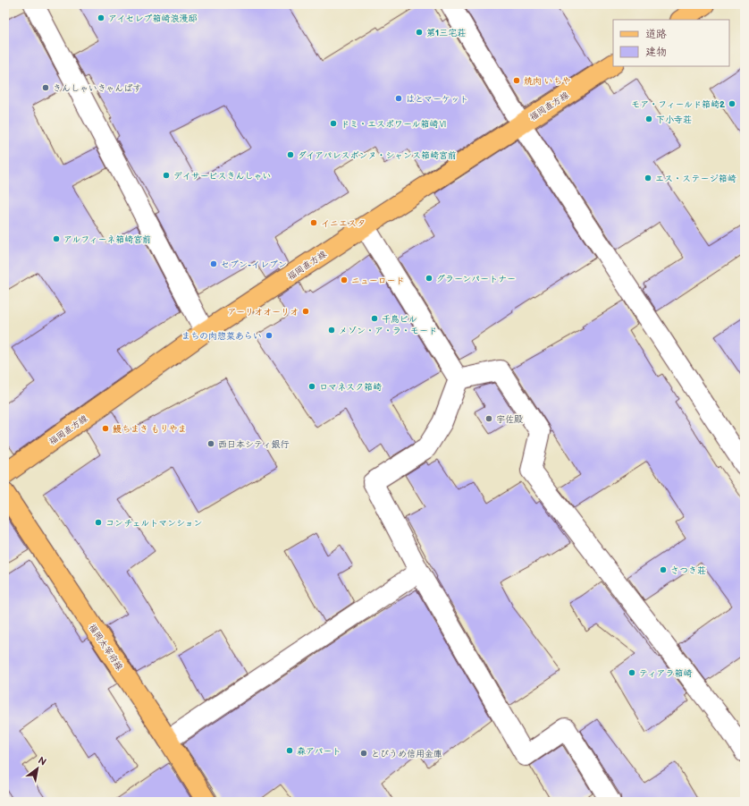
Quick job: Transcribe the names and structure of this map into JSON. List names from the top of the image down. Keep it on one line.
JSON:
{"streets":{"main road":["福岡直方線","福岡太宰府線"]},"places":["アイセレブ箱崎浪漫邸","第1三宅荘","焼肉 いちや","きんしゃいきゃんぱす","はとマーケット","モア・フィールド箱崎2","下小寺荘","ドミ・エスポワール箱崎Ⅵ","ダイアパレスボンヌ・シャンス箱崎宮前","デイサービスきんしゃい","エス・ステージ箱崎","イニエスタ","アルフィーネ箱崎宮前","セブン-イレブン","グラーンパートナー","ニューロード","アーリオオーリオ","千鳥ビル","メゾン・ア・ラ・モード","まちの肉惣菜あらい","ロマネスク箱崎","宇佐殿","鰻ちまき もりやま","西日本シティ銀行","コンチェルトマンション","さつき荘","ティアラ箱崎","森アパート","とびうめ信用金庫"],"legend":["道路","建物"],"north":"top right"}
